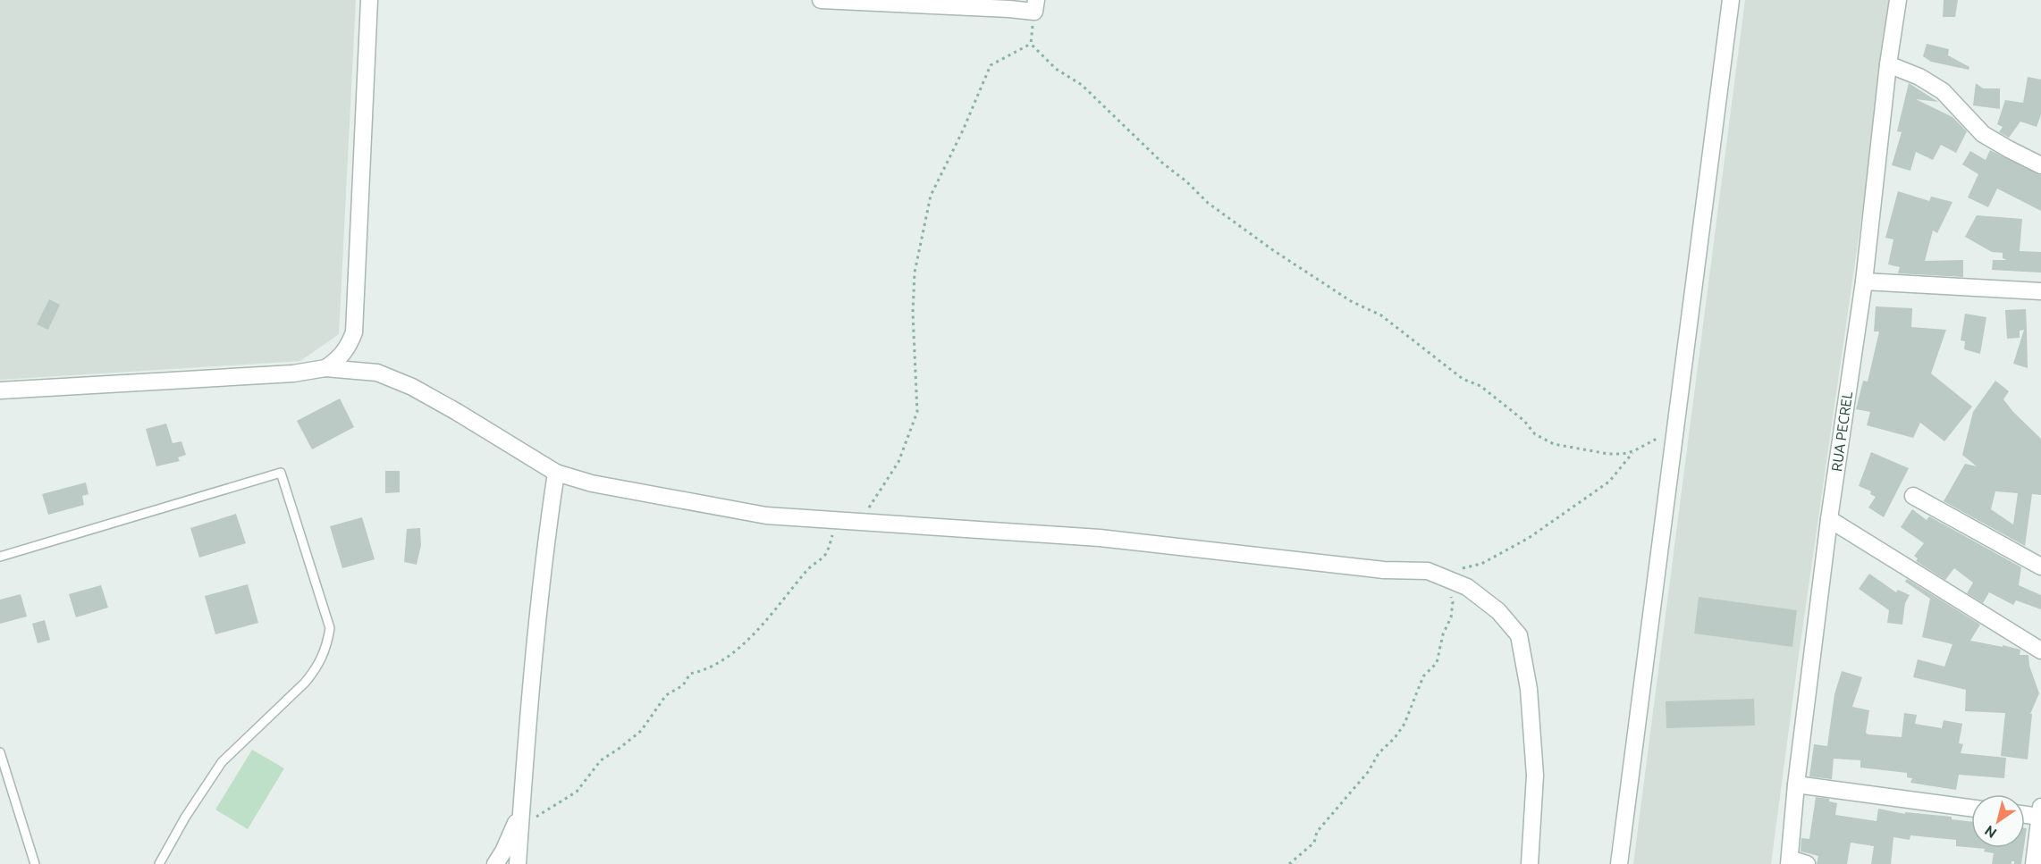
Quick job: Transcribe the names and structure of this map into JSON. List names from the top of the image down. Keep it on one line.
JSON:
{"streets":{"street":["RUA PECREL"]},"north":"bottom left"}
